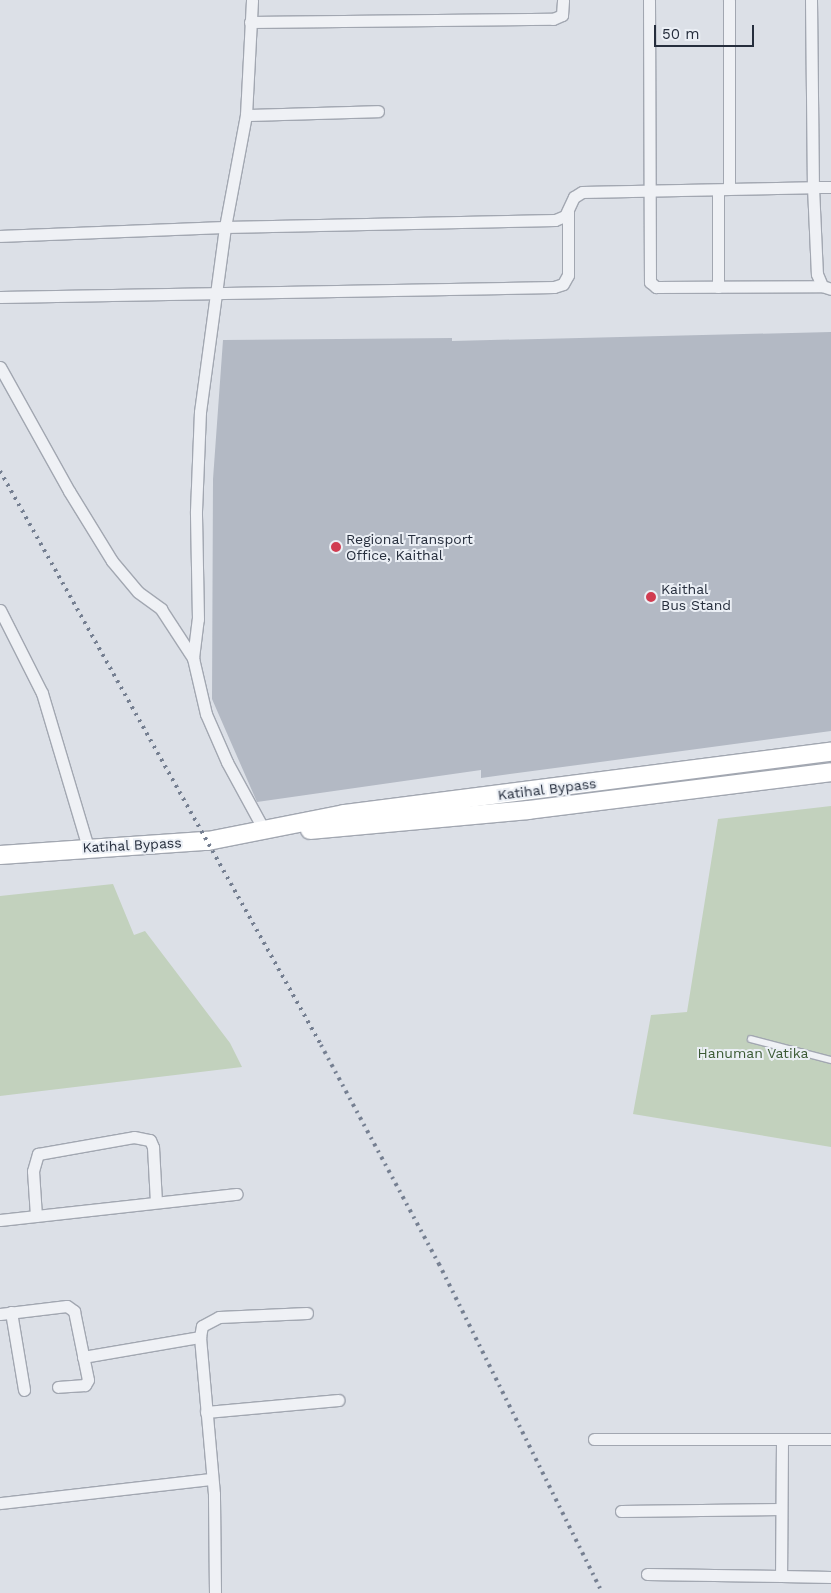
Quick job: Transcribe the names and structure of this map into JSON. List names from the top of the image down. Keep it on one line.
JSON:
{"streets":{"main road":["Katihal Bypass"]},"parks":["Hanuman Vatika"],"places":["Regional Transport Office, Kaithal","Kaithal Bus Stand"],"scale_bar":"50 m"}
